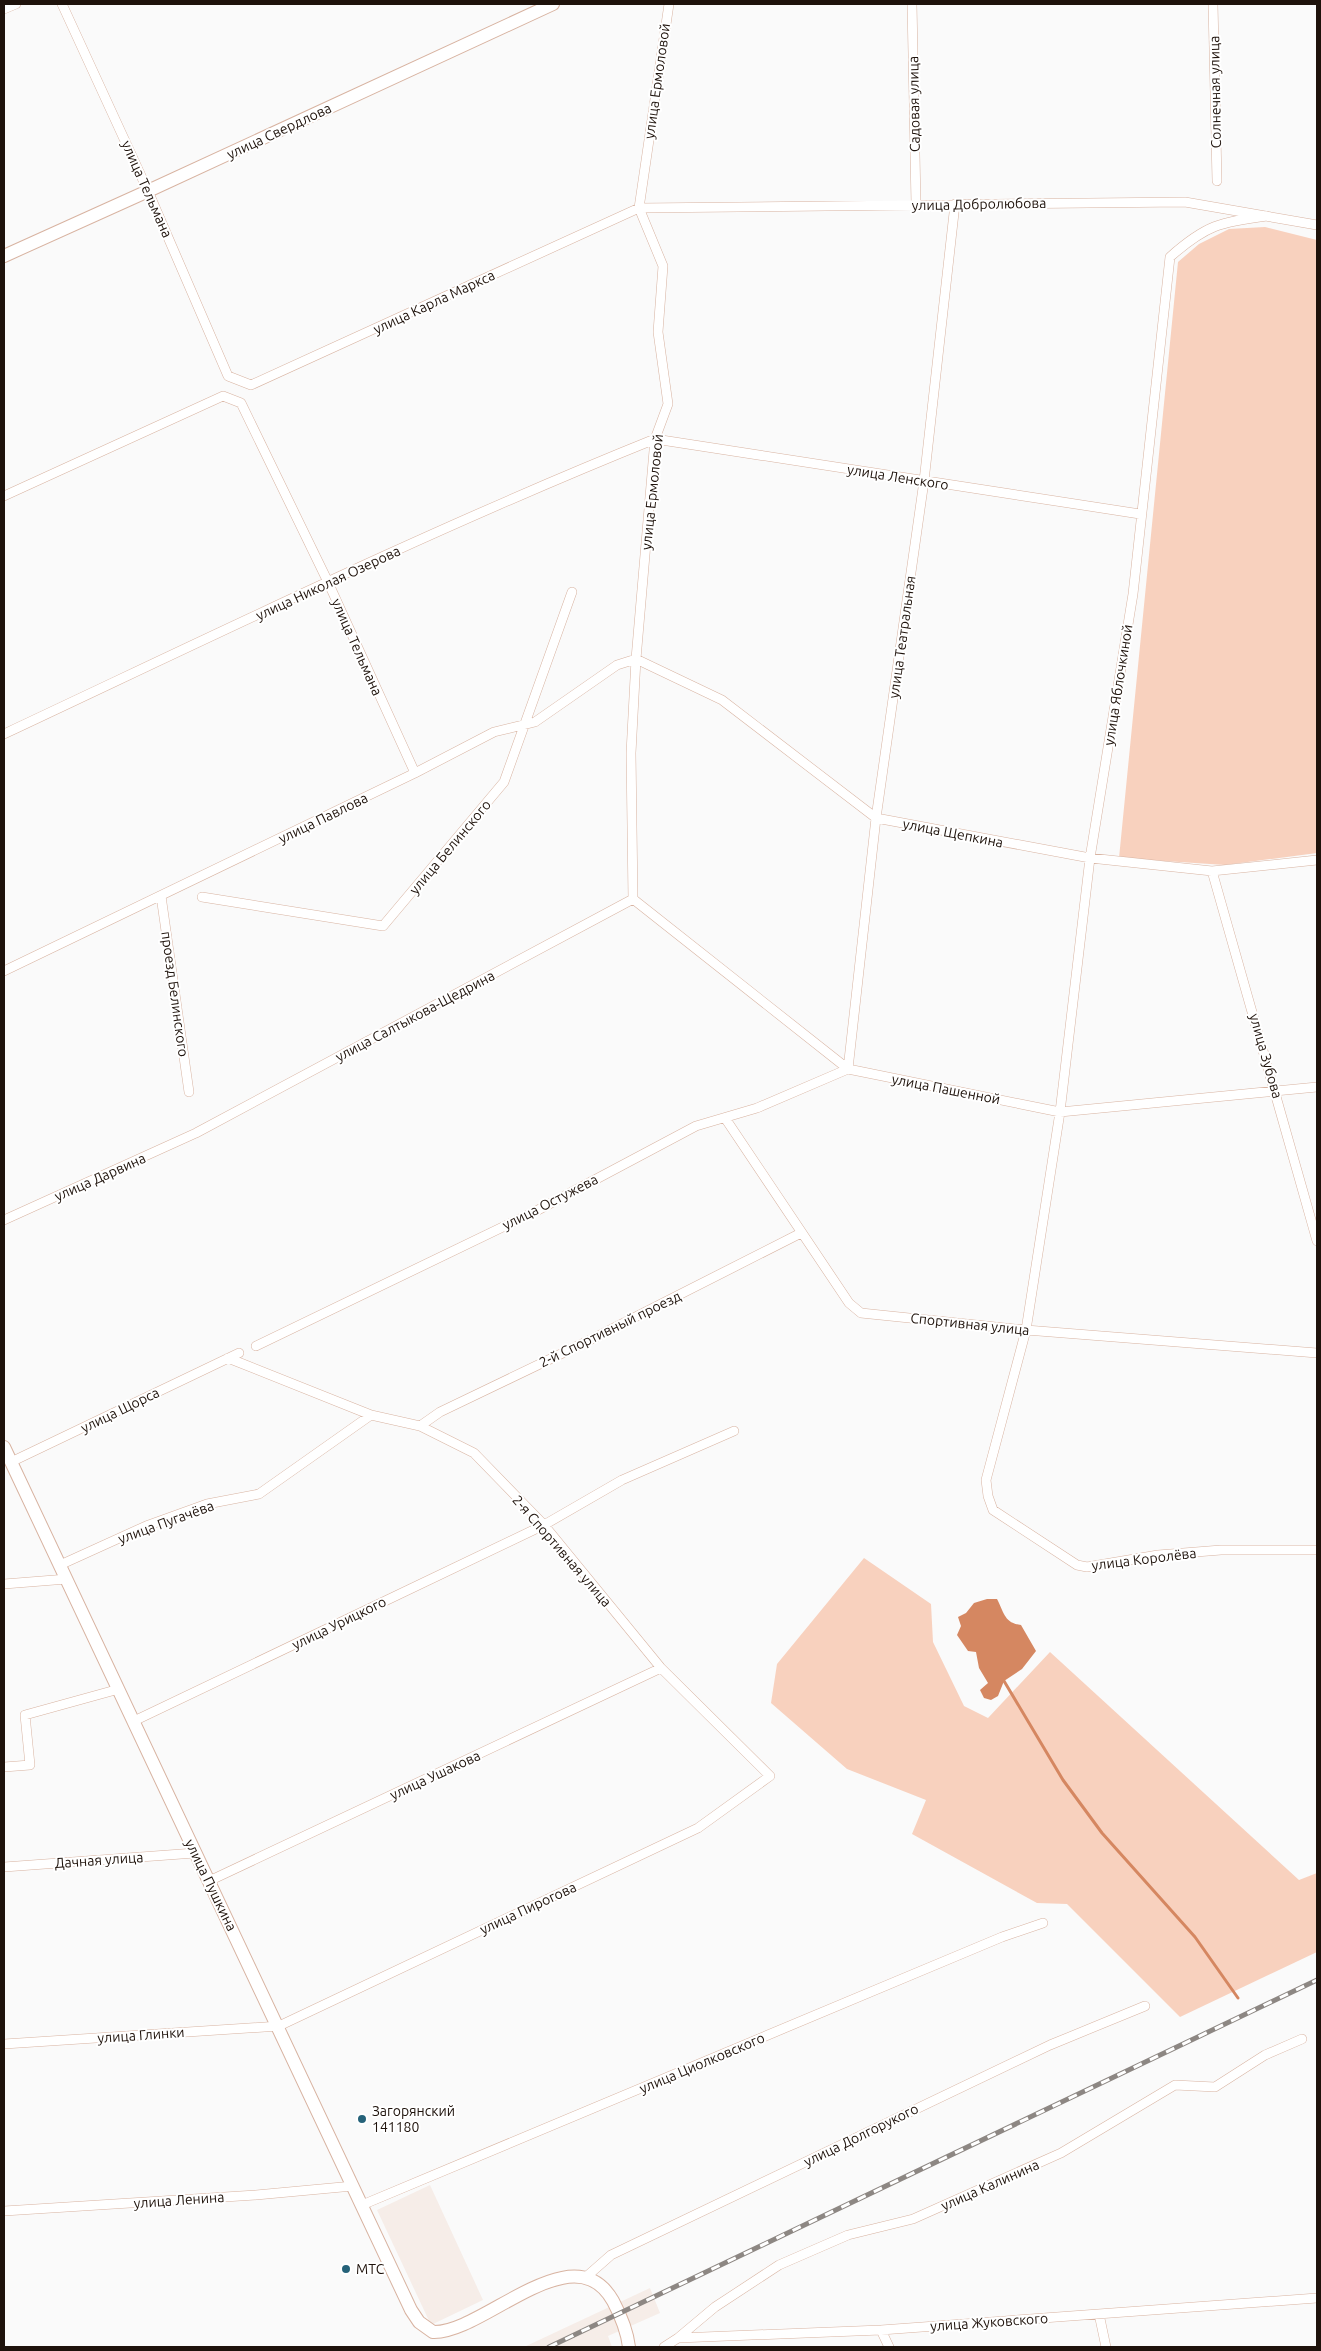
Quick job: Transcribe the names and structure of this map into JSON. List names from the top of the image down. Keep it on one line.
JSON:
{"streets":{"main road":["улица Свердлова","улица Пушкина"],"street":["улица Ермоловой","Солнечная улица","Садовая улица","улица Тельмана","улица Добролюбова","улица Карла Маркса","улица Ленского","улица Николая Озерова","улица Театральная","улица Яблочкиной","улица Павлова","улица Щепкина","улица Белинского","проезд Белинского","улица Салтыкова-Щедрина","улица Зубова","улица Пашенной","улица Дарвина","улица Остужева","Спортивная улица","2-й Спортивный проезд","улица Щорса","улица Пугачёва","2-я Спортивная улица","улица Королёва","улица Урицкого","улица Ушакова","Дачная улица","улица Пирогова","улица Глинки","улица Циолковского","улица Долгорукого","улица Калинина","улица Ленина","улица Жуковского"]},"crossings":[["улица Ермоловой","улица Добролюбова"],["улица Ермоловой","улица Карла Маркса"],["улица Ермоловой","улица Ленского"],["улица Ермоловой","улица Николая Озерова"],["улица Ермоловой","улица Павлова"],["улица Ермоловой","улица Щепкина"],["улица Ермоловой","улица Салтыкова-Щедрина"],["улица Ермоловой","улица Пашенной"],["Садовая улица","улица Добролюбова"],["улица Свердлова","улица Тельмана"],["улица Тельмана","улица Карла Маркса"],["улица Тельмана","улица Николая Озерова"],["улица Тельмана","улица Павлова"],["улица Добролюбова","улица Карла Маркса"],["улица Добролюбова","улица Театральная"],["улица Добролюбова","улица Яблочкиной"],["улица Ленского","улица Николая Озерова"],["улица Ленского","улица Театральная"],["улица Ленского","улица Яблочкиной"],["улица Театральная","улица Щепкина"],["улица Театральная","улица Пашенной"],["улица Театральная","улица Остужева"],["улица Яблочкиной","улица Щепкина"],["улица Яблочкиной","улица Пашенной"],["улица Яблочкиной","улица Королёва"],["улица Павлова","улица Щепкина"],["улица Павлова","улица Белинского"],["улица Павлова","проезд Белинского"],["улица Щепкина","улица Зубова"],["улица Салтыкова-Щедрина","улица Пашенной"],["улица Салтыкова-Щедрина","улица Дарвина"],["улица Зубова","улица Пашенной"],["улица Пашенной","улица Остужева"],["улица Пашенной","улица Королёва"],["улица Остужева","Спортивная улица"],["Спортивная улица","2-й Спортивный проезд"],["Спортивная улица","улица Королёва"],["2-й Спортивный проезд","2-я Спортивная улица"],["улица Щорса","2-я Спортивная улица"],["улица Щорса","улица Пушкина"],["улица Пугачёва","2-я Спортивная улица"],["улица Пугачёва","улица Пушкина"],["2-я Спортивная улица","улица Урицкого"],["2-я Спортивная улица","улица Ушакова"],["2-я Спортивная улица","улица Пирогова"],["улица Урицкого","улица Пушкина"],["улица Ушакова","улица Пушкина"],["Дачная улица","улица Пушкина"],["улица Пушкина","улица Пирогова"],["улица Пушкина","улица Глинки"],["улица Пушкина","улица Циолковского"],["улица Пушкина","улица Долгорукого"],["улица Пушкина","улица Ленина"],["улица Пирогова","улица Глинки"],["улица Калинина","улица Жуковского"]],"places":["Загорянский 141180","МТС"]}
